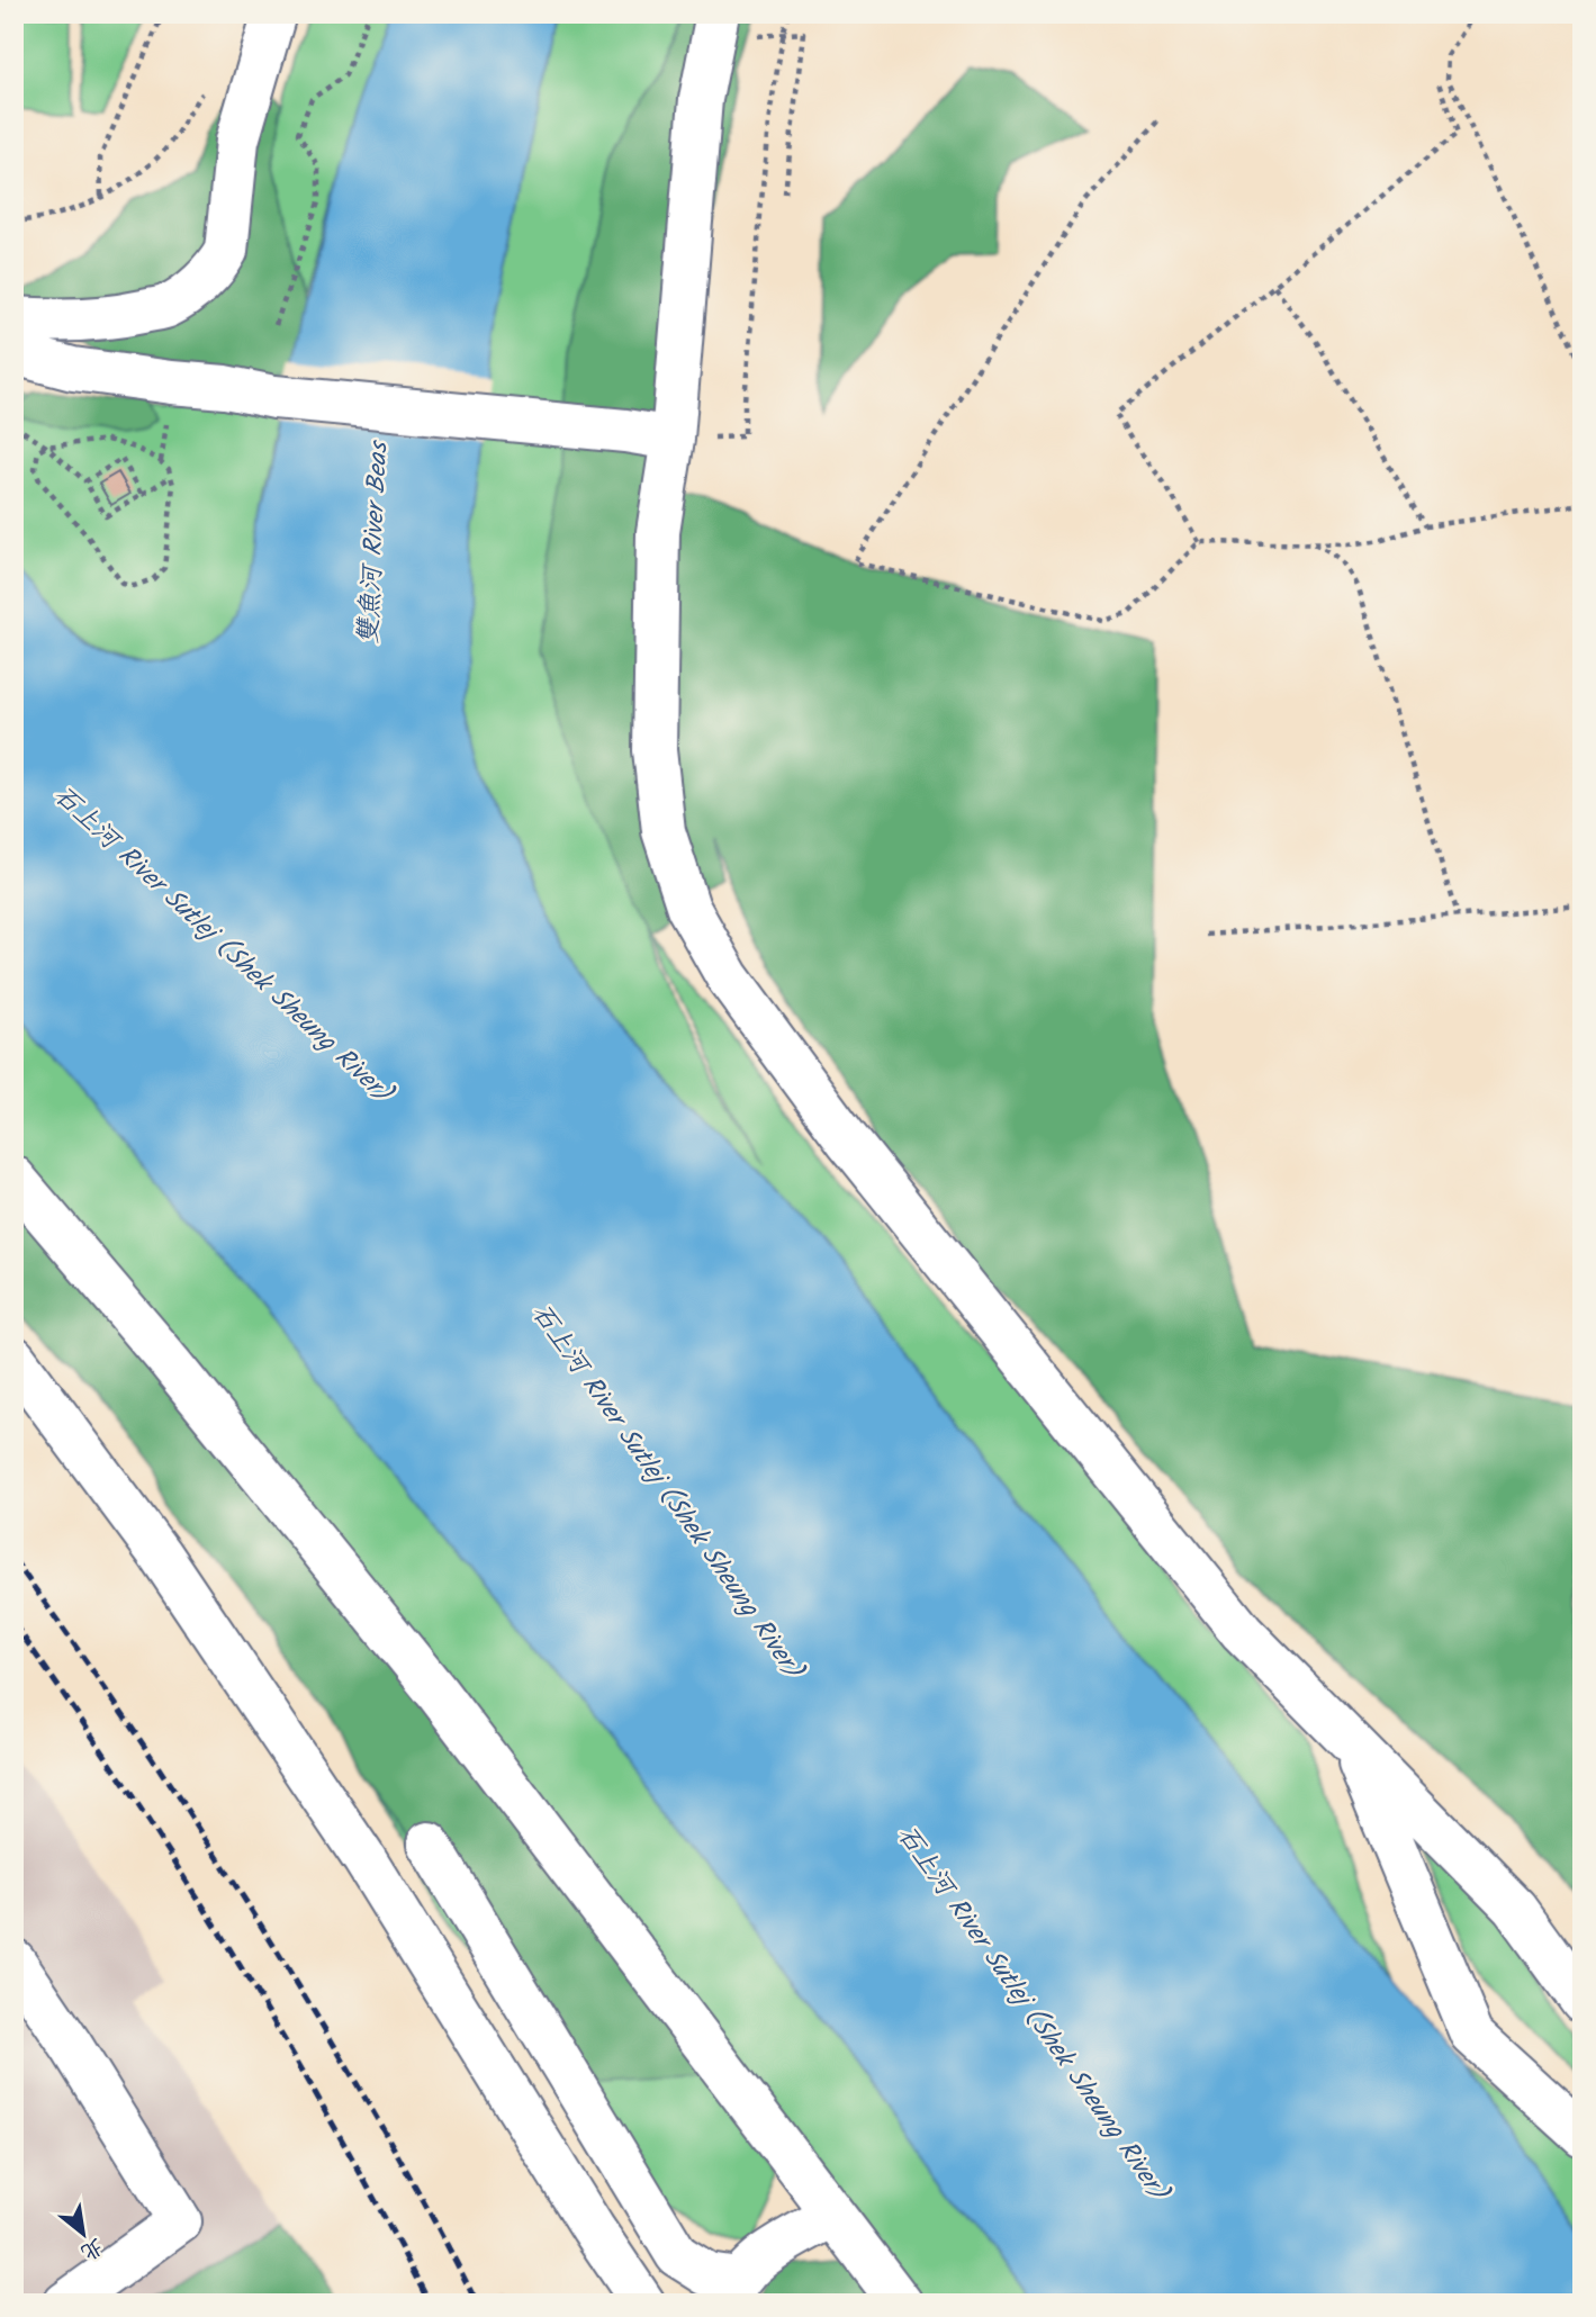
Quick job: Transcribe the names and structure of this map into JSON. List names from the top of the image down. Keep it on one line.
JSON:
{"water":["雙魚河 River Beas","石上河 River Sutlej (Shek Sheung River)"],"north":"bottom right"}
